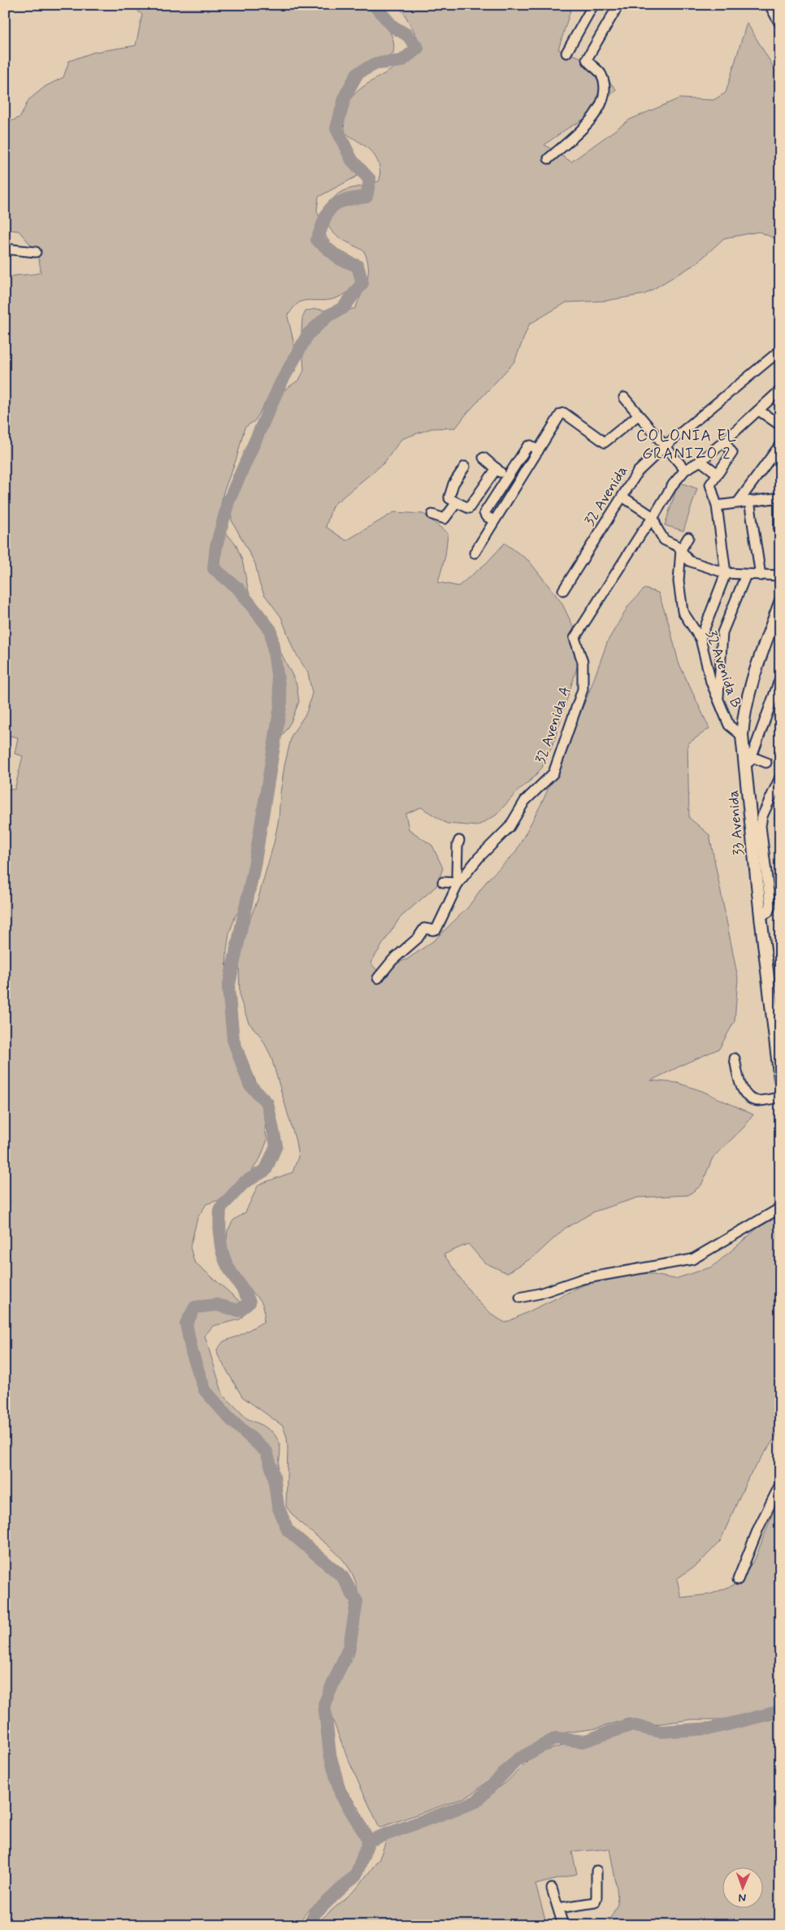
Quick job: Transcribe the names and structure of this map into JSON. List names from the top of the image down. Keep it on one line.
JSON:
{"streets":{"street":["32 Avenida","32 Avenida B","32 Avenida A","33 Avenida"]},"crossings":[["32 Avenida B","33 Avenida"]],"districts":["COLONIA EL GRANIZO 2"],"north":"bottom"}
